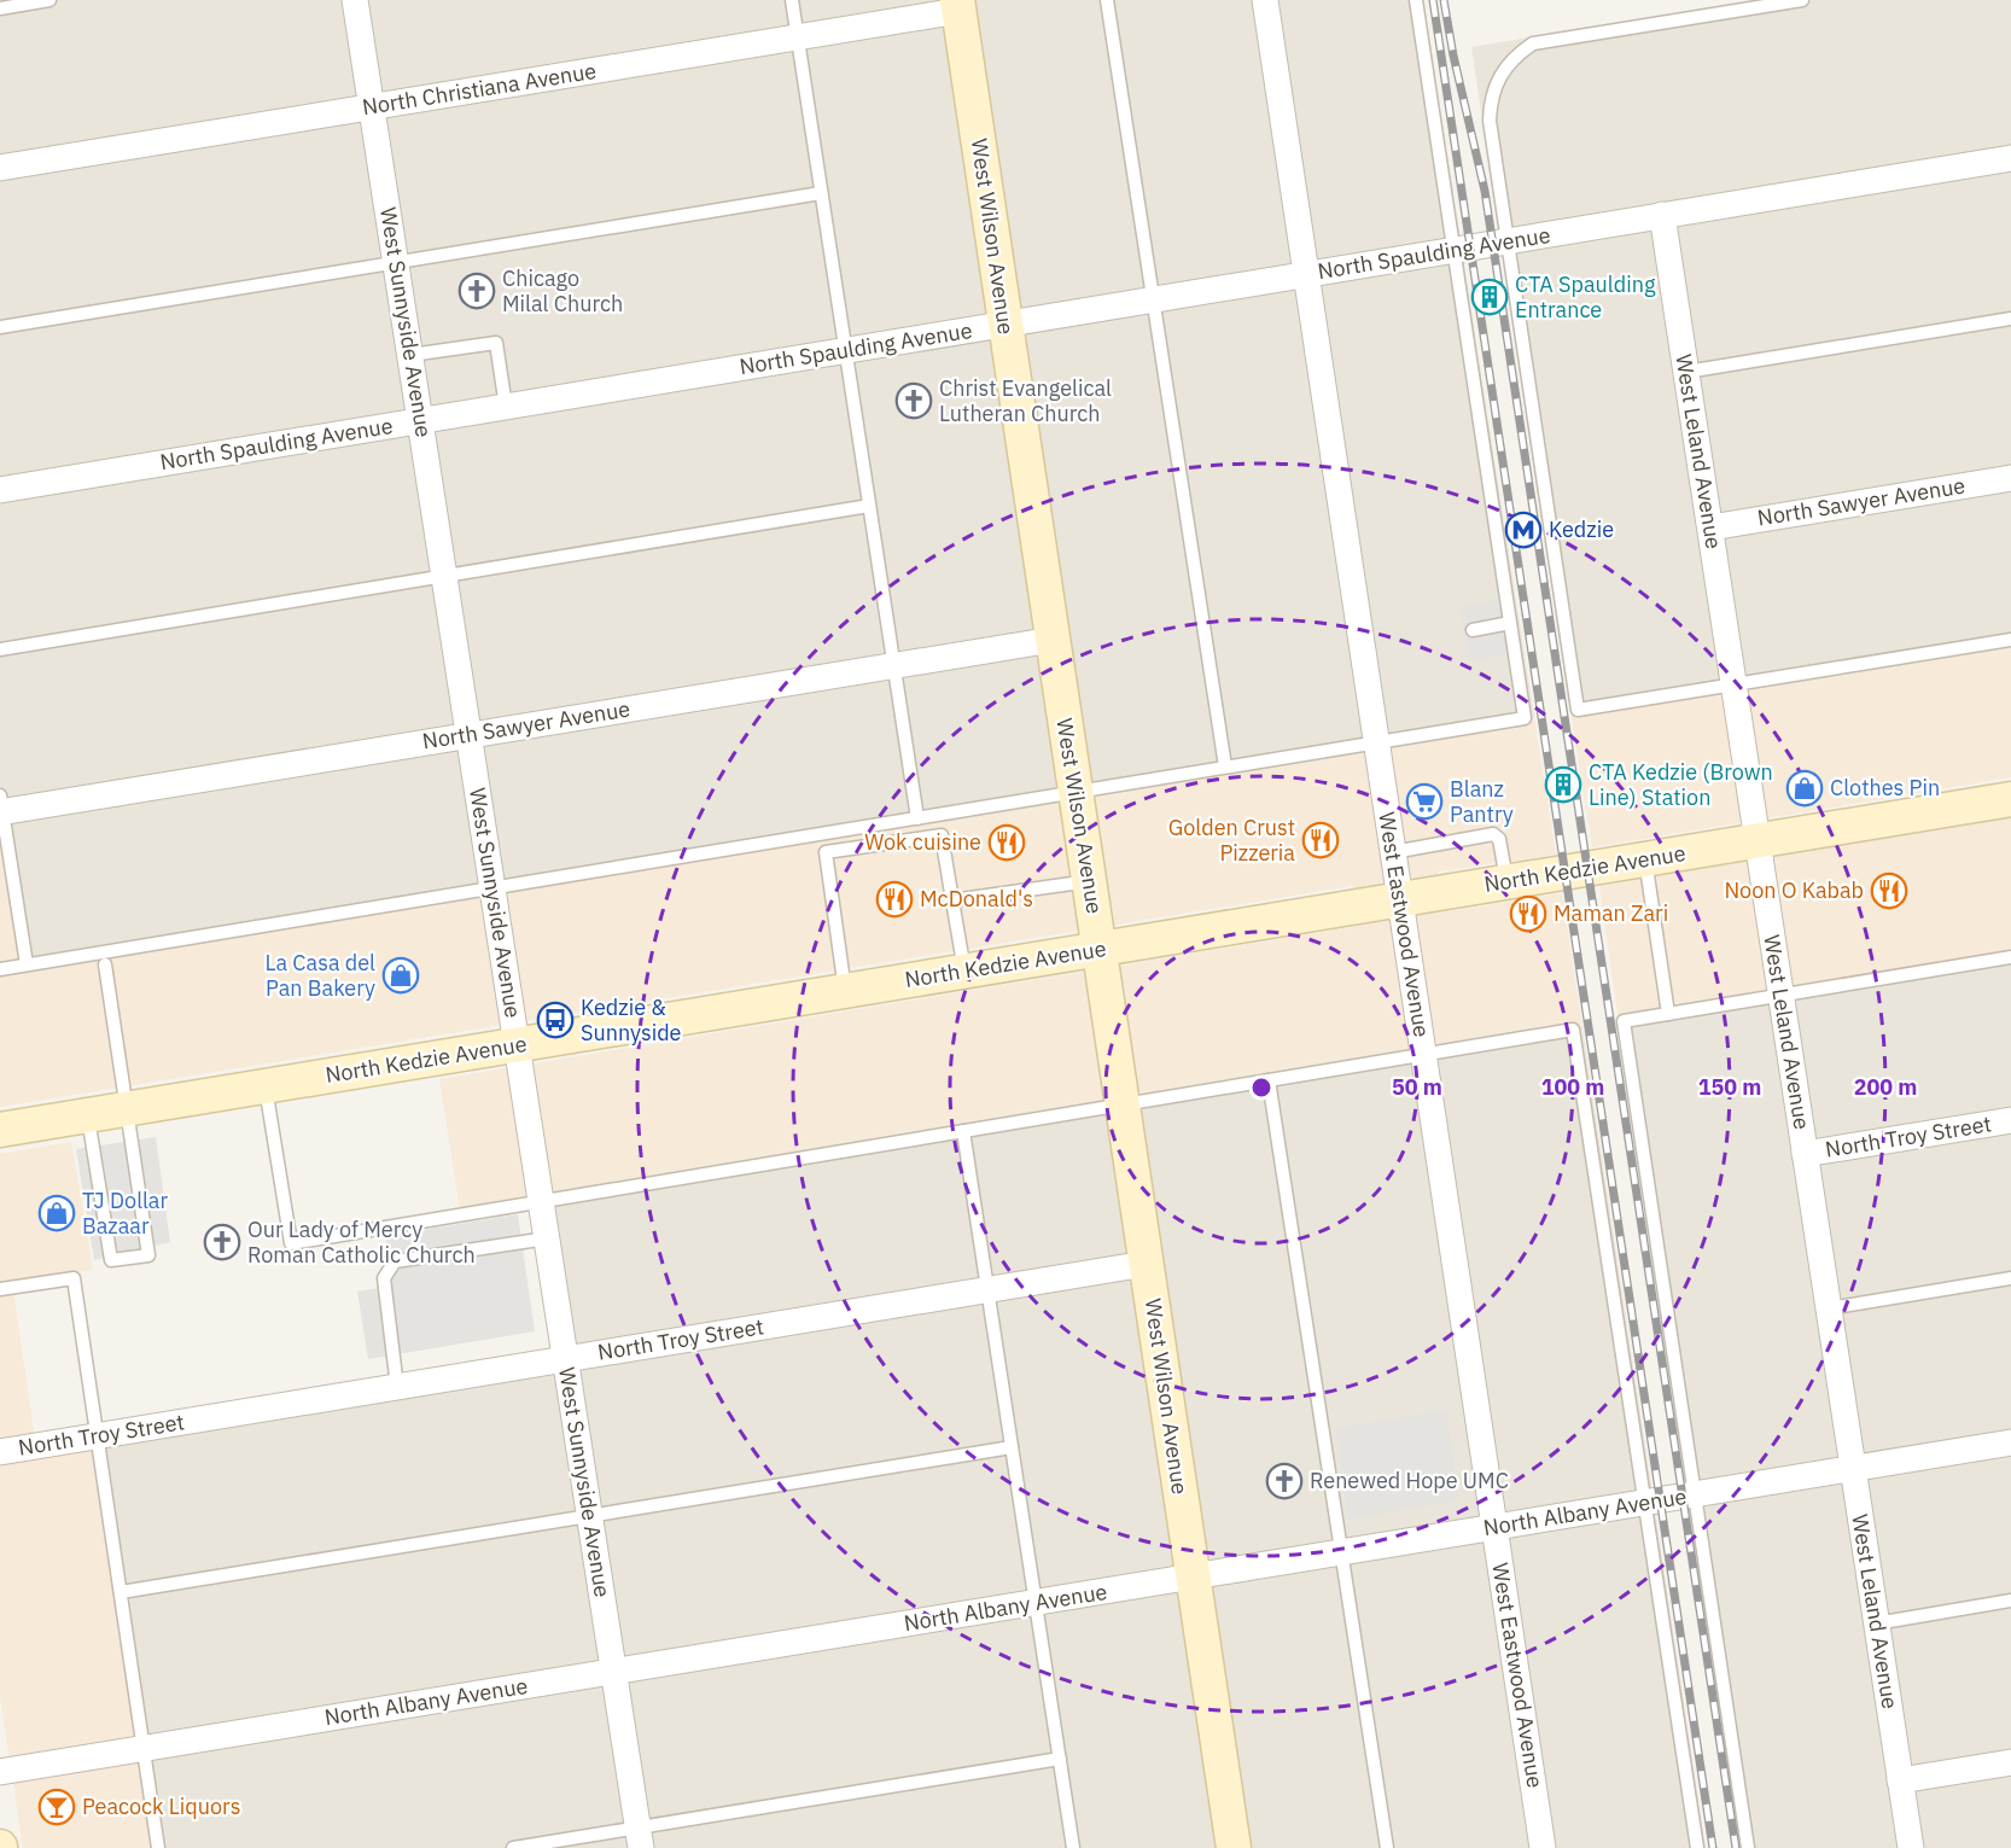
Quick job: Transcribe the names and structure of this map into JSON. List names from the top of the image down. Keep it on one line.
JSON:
{"streets":{"main road":["West Wilson Avenue","North Kedzie Avenue"],"street":["North Christiana Avenue","North Spaulding Avenue","West Sunnyside Avenue","West Leland Avenue","North Sawyer Avenue","West Eastwood Avenue","North Troy Street","North Albany Avenue"]},"crossings":[["North Christiana Avenue","West Wilson Avenue"],["North Christiana Avenue","West Sunnyside Avenue"],["West Wilson Avenue","North Spaulding Avenue"],["West Wilson Avenue","North Sawyer Avenue"],["West Wilson Avenue","North Kedzie Avenue"],["West Wilson Avenue","North Troy Street"],["West Wilson Avenue","North Albany Avenue"],["North Spaulding Avenue","West Sunnyside Avenue"],["North Spaulding Avenue","West Leland Avenue"],["North Spaulding Avenue","West Eastwood Avenue"],["West Sunnyside Avenue","North Sawyer Avenue"],["West Sunnyside Avenue","North Kedzie Avenue"],["West Sunnyside Avenue","North Troy Street"],["West Sunnyside Avenue","North Albany Avenue"],["West Leland Avenue","North Sawyer Avenue"],["West Leland Avenue","North Kedzie Avenue"],["West Leland Avenue","North Troy Street"],["West Leland Avenue","North Albany Avenue"],["North Kedzie Avenue","West Eastwood Avenue"],["West Eastwood Avenue","North Albany Avenue"]],"places":{"church":["Chicago Milal Church","Christ Evangelical Lutheran Church","Our Lady of Mercy Roman Catholic Church","Renewed Hope UMC"],"building":["CTA Spaulding Entrance","CTA Kedzie (Brown Line) Station"],"metro station":["Kedzie"],"shop":["Clothes Pin","La Casa del Pan Bakery","TJ Dollar Bazaar"],"supermarket":["Blanz Pantry"],"restaurant":["Golden Crust Pizzeria","Wok cuisine","Noon O Kabab","McDonald's","Maman Zari"],"bus stop":["Kedzie & Sunnyside"],"bar":["Peacock Liquors"]},"rings":["50 m","100 m","150 m","200 m"]}
